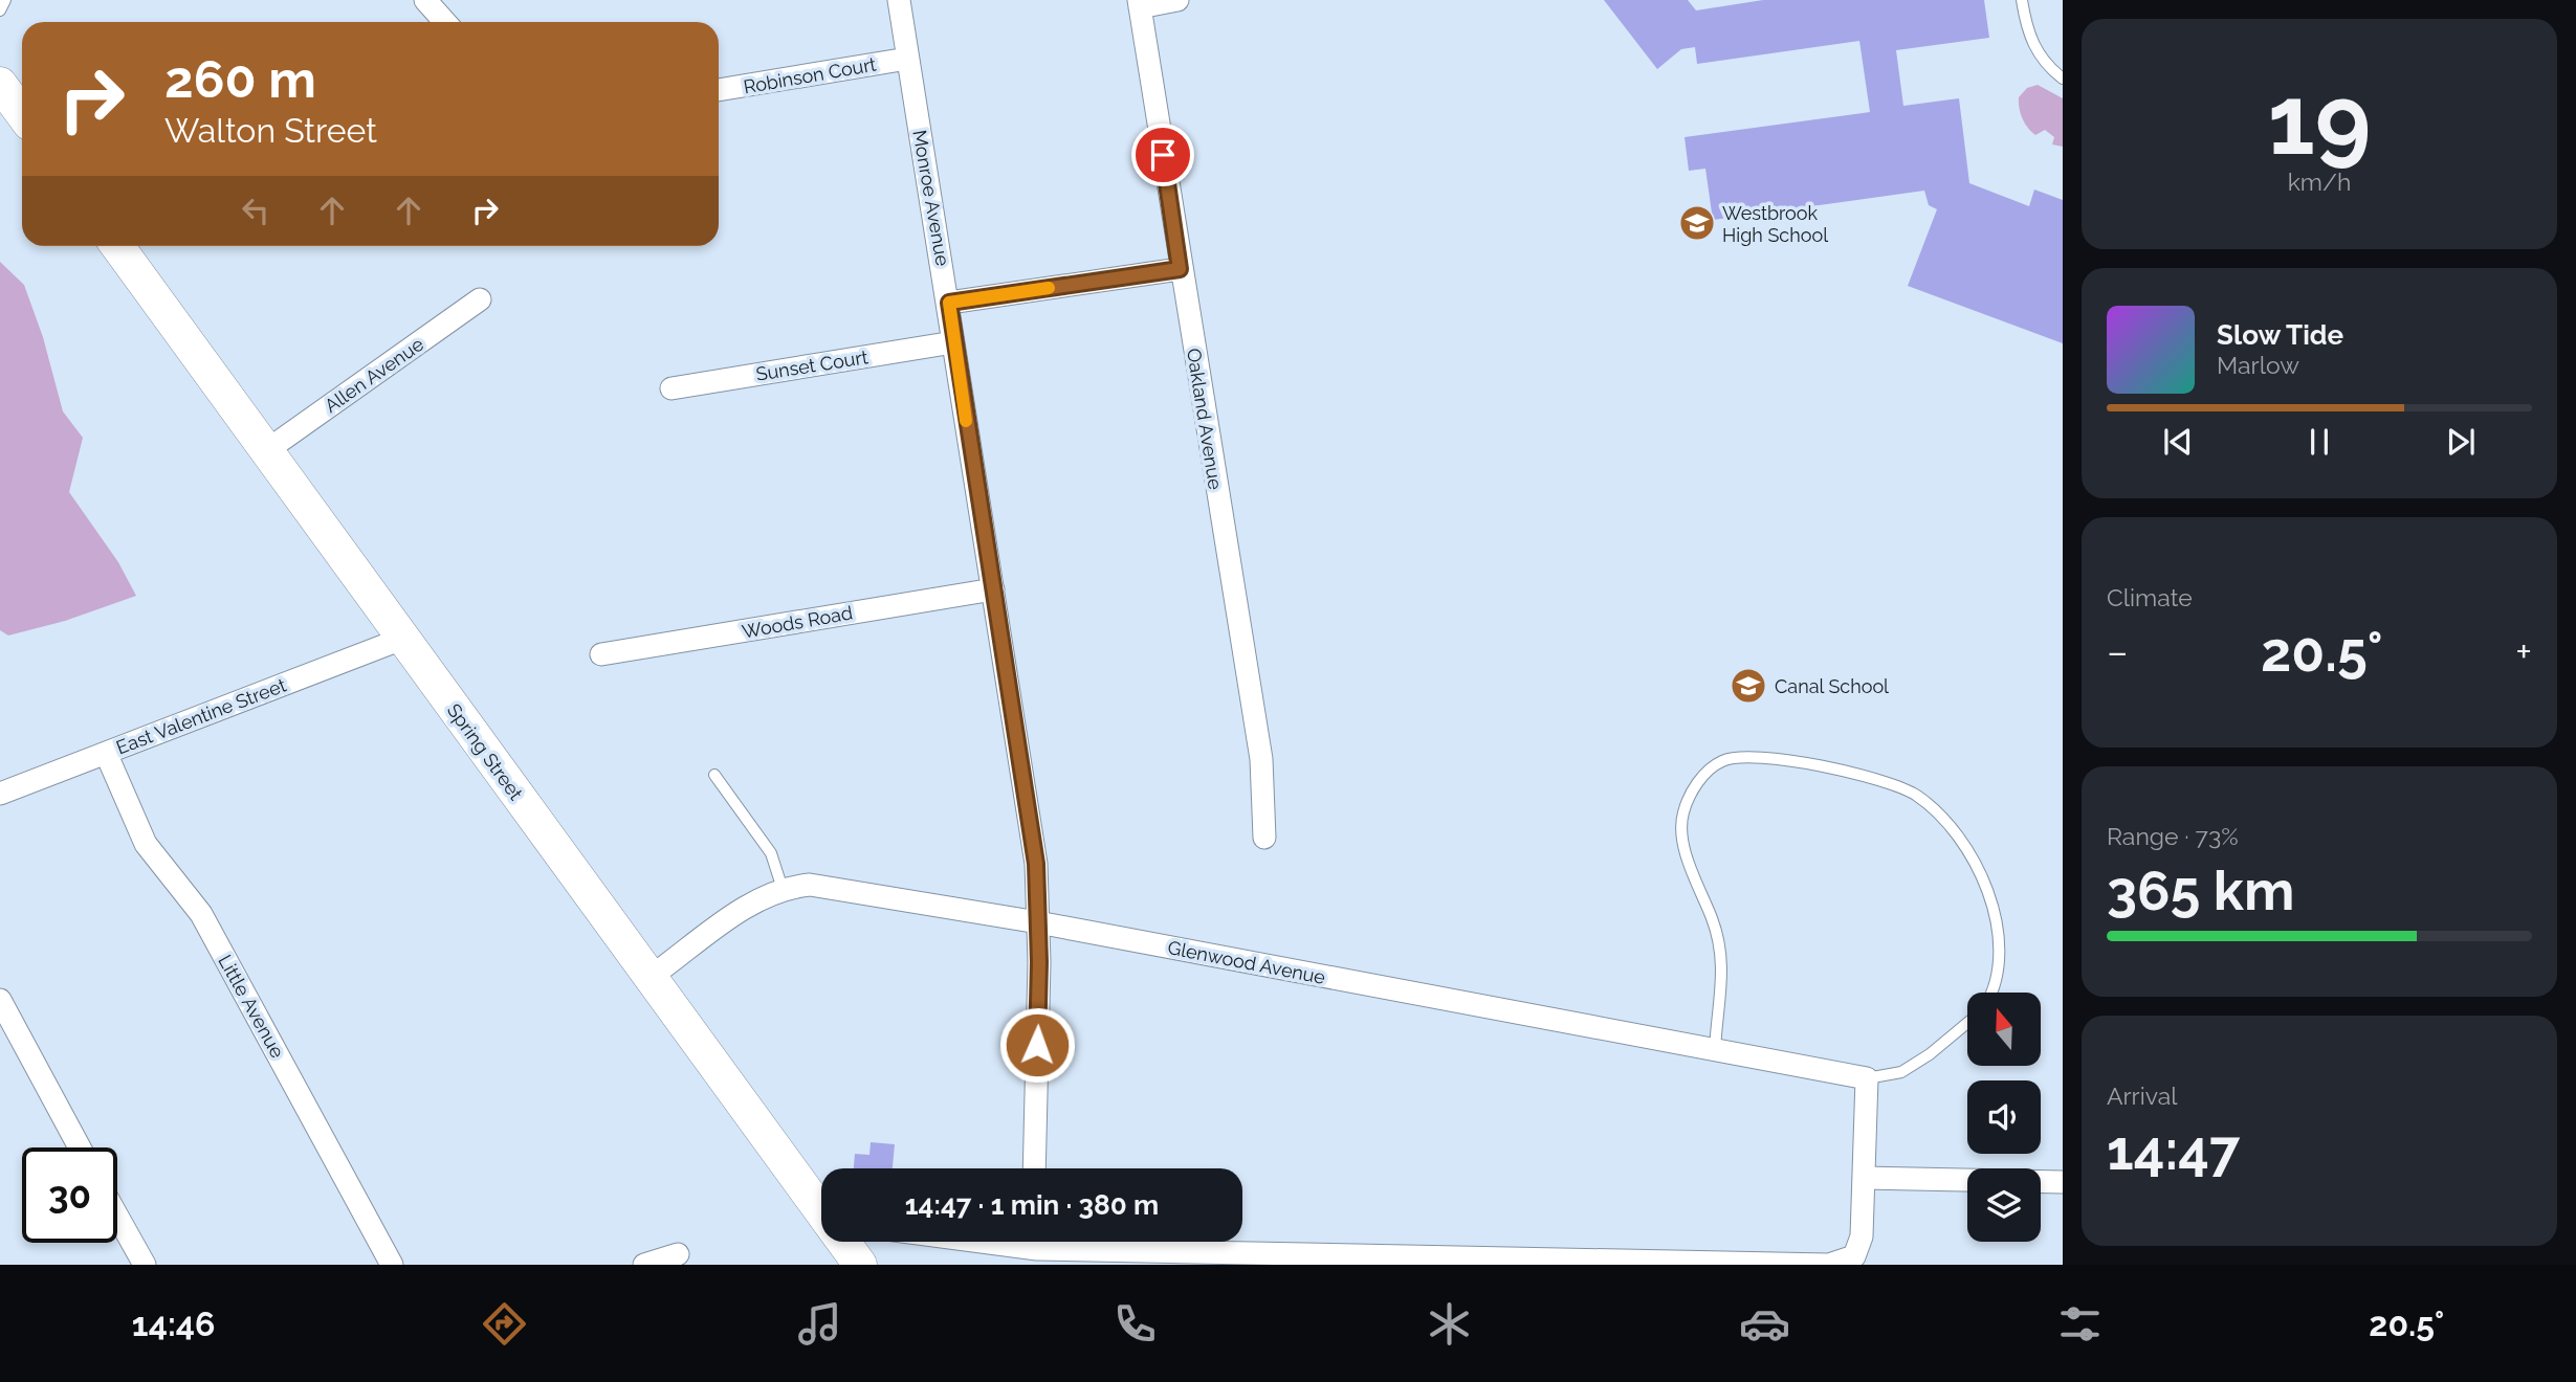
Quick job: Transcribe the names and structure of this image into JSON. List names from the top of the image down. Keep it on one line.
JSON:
{"streets":{"main road":["Spring Street"],"street":["Robinson Court","Monroe Avenue","Sunset Court","Allen Avenue","Oakland Avenue","Woods Road","East Valentine Street","Glenwood Avenue","Little Avenue"]},"crossings":[["Robinson Court","Monroe Avenue"],["Monroe Avenue","Sunset Court"],["Monroe Avenue","Woods Road"],["Monroe Avenue","Glenwood Avenue"],["Allen Avenue","Spring Street"],["East Valentine Street","Spring Street"],["East Valentine Street","Little Avenue"],["Spring Street","Glenwood Avenue"]],"places":{"school or university":["Westbrook High School","Canal School"]},"north":"top","page":{"tile":[["19","km/h"],"Climate",["Range · 73%","365 km"],["Arrival","14:47"]],"turn":["260 m","Walton Street"],"song":["Slow Tide","Marlow"],"heat":["−","20.5°","+"],"limit":"30","trip":"14:47 · 1 min · 380 m","tabs":["14:46","20.5°"]}}
